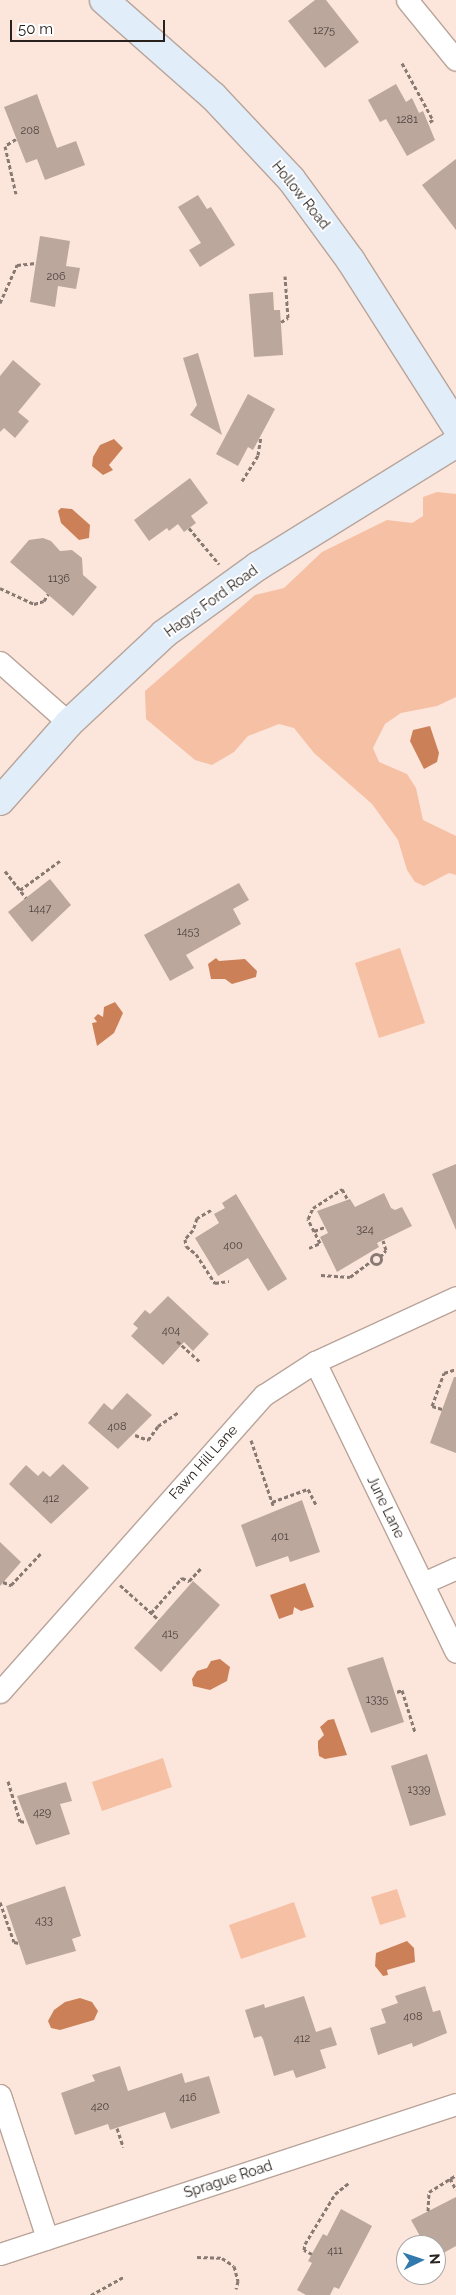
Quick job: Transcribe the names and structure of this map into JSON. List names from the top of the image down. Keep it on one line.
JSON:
{"streets":{"street":["Hollow Road","Hagys Ford Road","Fawn Hill Lane","June Lane","Sprague Road"]},"crossings":[["Fawn Hill Lane","June Lane"]],"house_numbers":["1275","1281","208","206","1136","1447","1453","324","400","404","408","412","401","415","1335","1339","429","433","408","412","416","420","411"],"scale_bar":"50 m","north":"right"}
